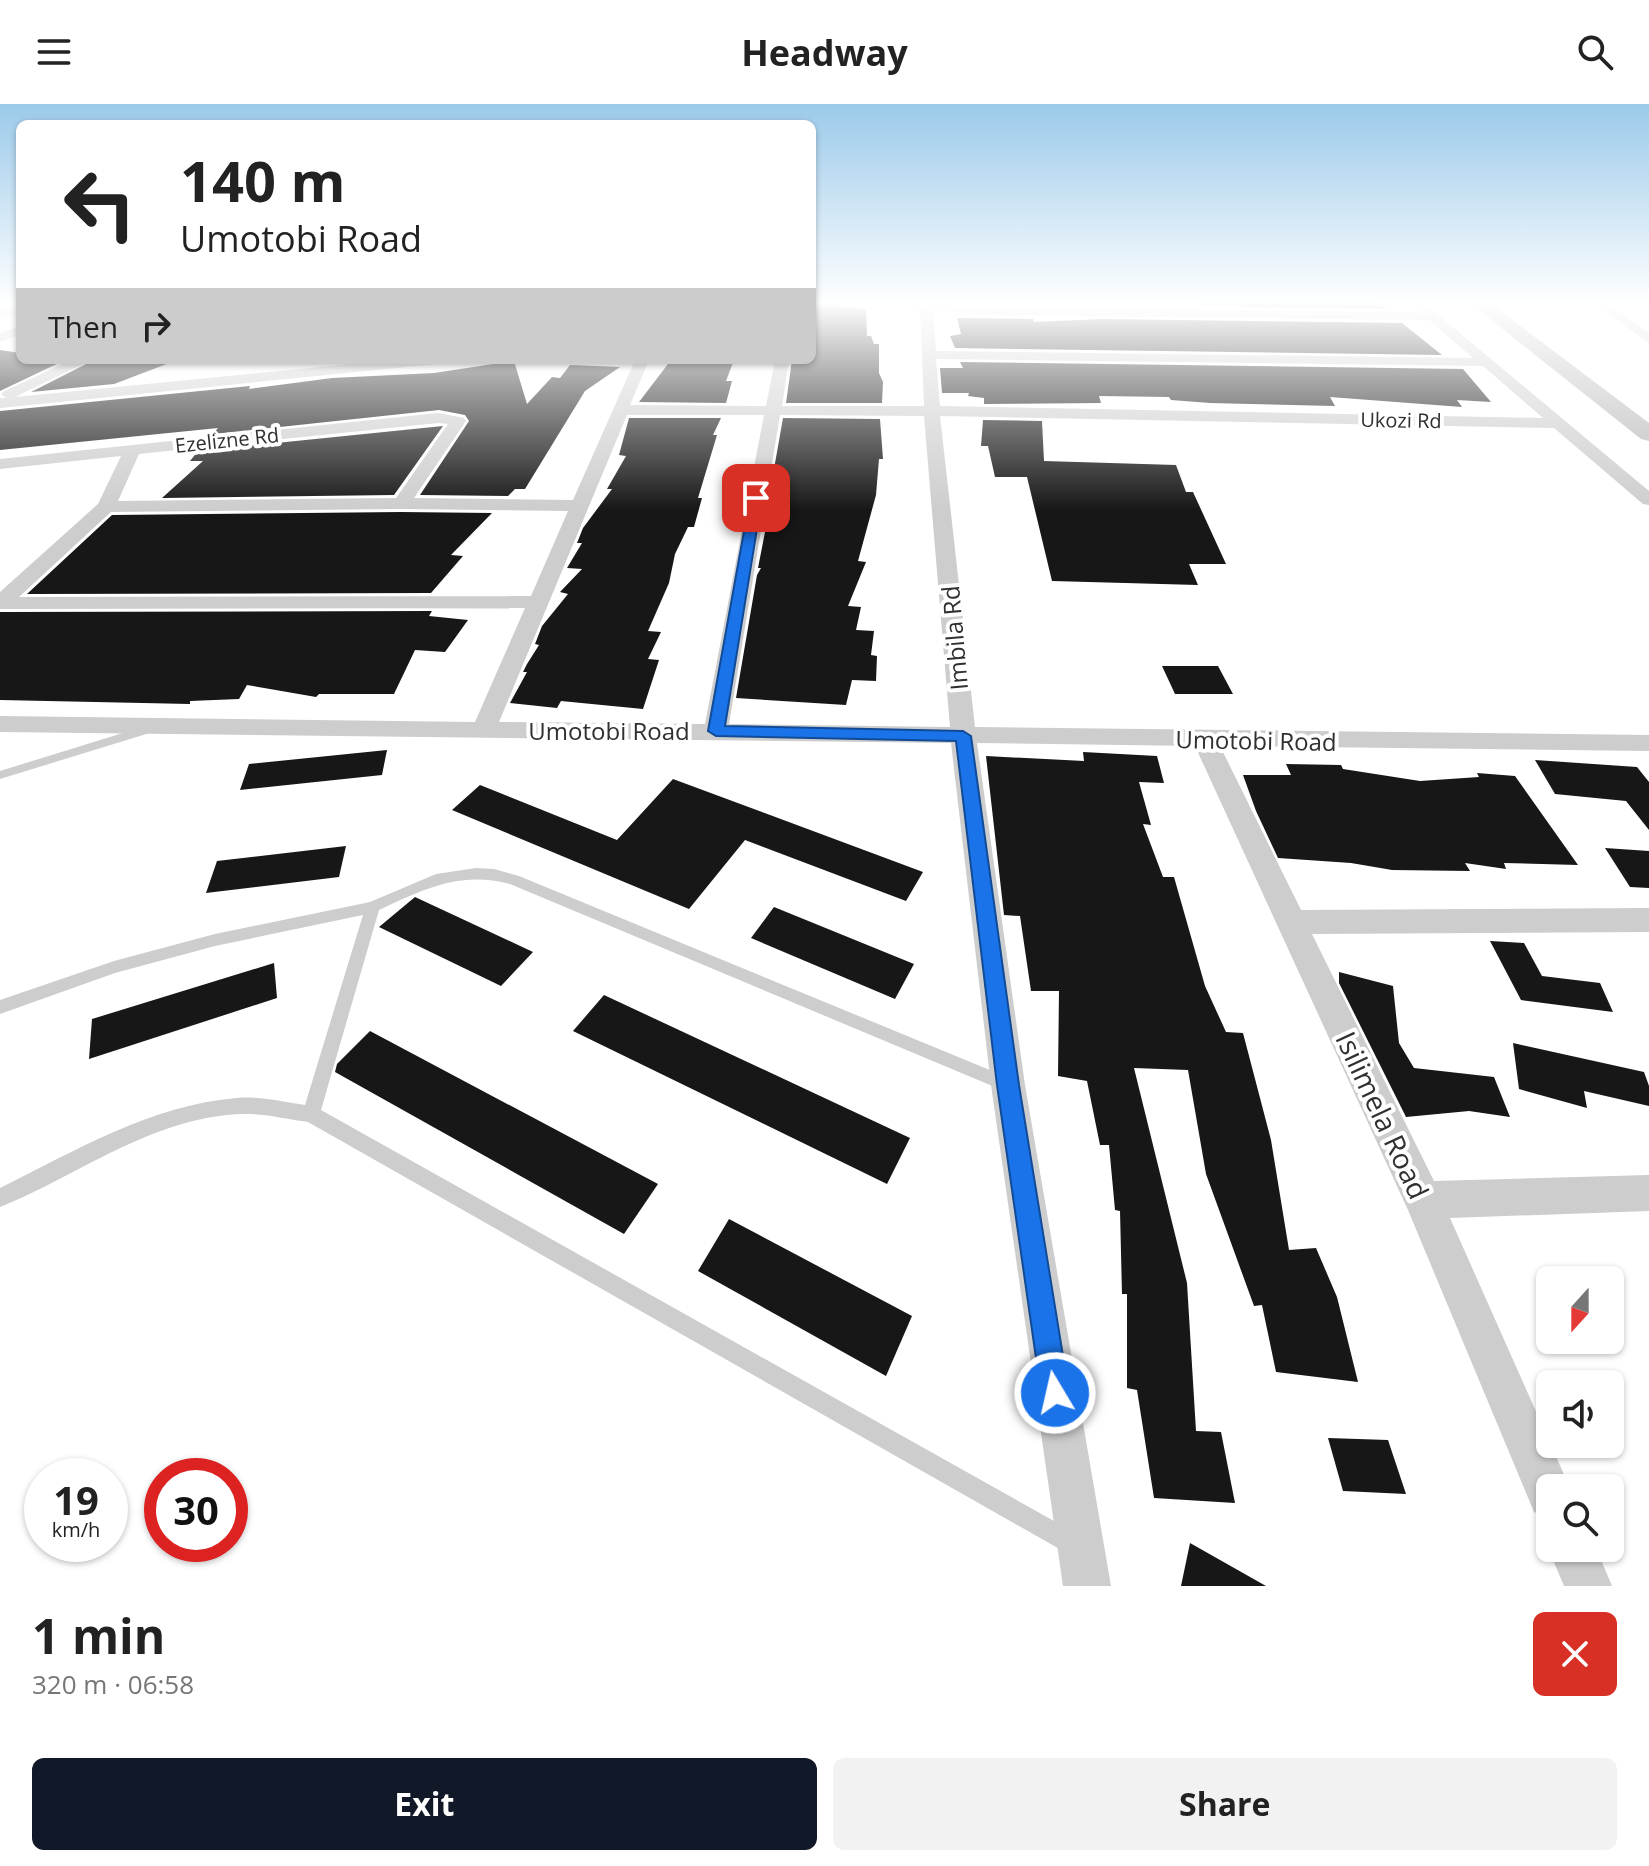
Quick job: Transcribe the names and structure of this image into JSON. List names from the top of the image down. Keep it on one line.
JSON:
{"streets":{"street":["Ukozi Rd","Ezelizne Rd","Imbila Rd","Umotobi Road","Isilimela Road"]},"crossings":[["Ukozi Rd","Imbila Rd"],["Imbila Rd","Umotobi Road"],["Umotobi Road","Isilimela Road"]],"north":"bottom","page":{"header":"Headway","turn":["140 m","Umotobi Road"],"then":"Then","speed":"19 km/h","limit":"30","heading":["1 min","320 m · 06:58"],"buttons":["Exit","Share"]}}
